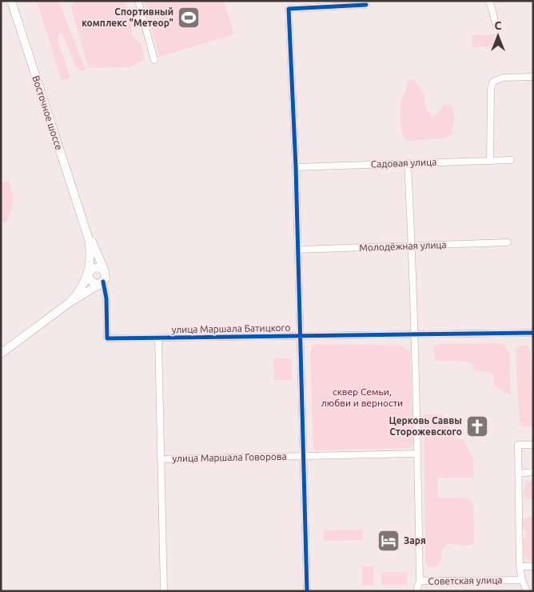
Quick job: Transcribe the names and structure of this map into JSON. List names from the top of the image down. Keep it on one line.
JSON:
{"streets":{"main road":["Восточное шоссе"],"street":["Садовая улица","Молодёжная улица","улица Маршала Батицкого","улица Маршала Говорова","Советская улица"]},"crossings":[["Восточное шоссе","улица Маршала Батицкого"]],"parks":["сквер Семьи, любви и верности"],"places":{"sports":["Спортивный комплекс \"Метеор\""],"church":["Церковь Саввы Сторожевского"],"hotel":["Заря"]},"north":"top"}
